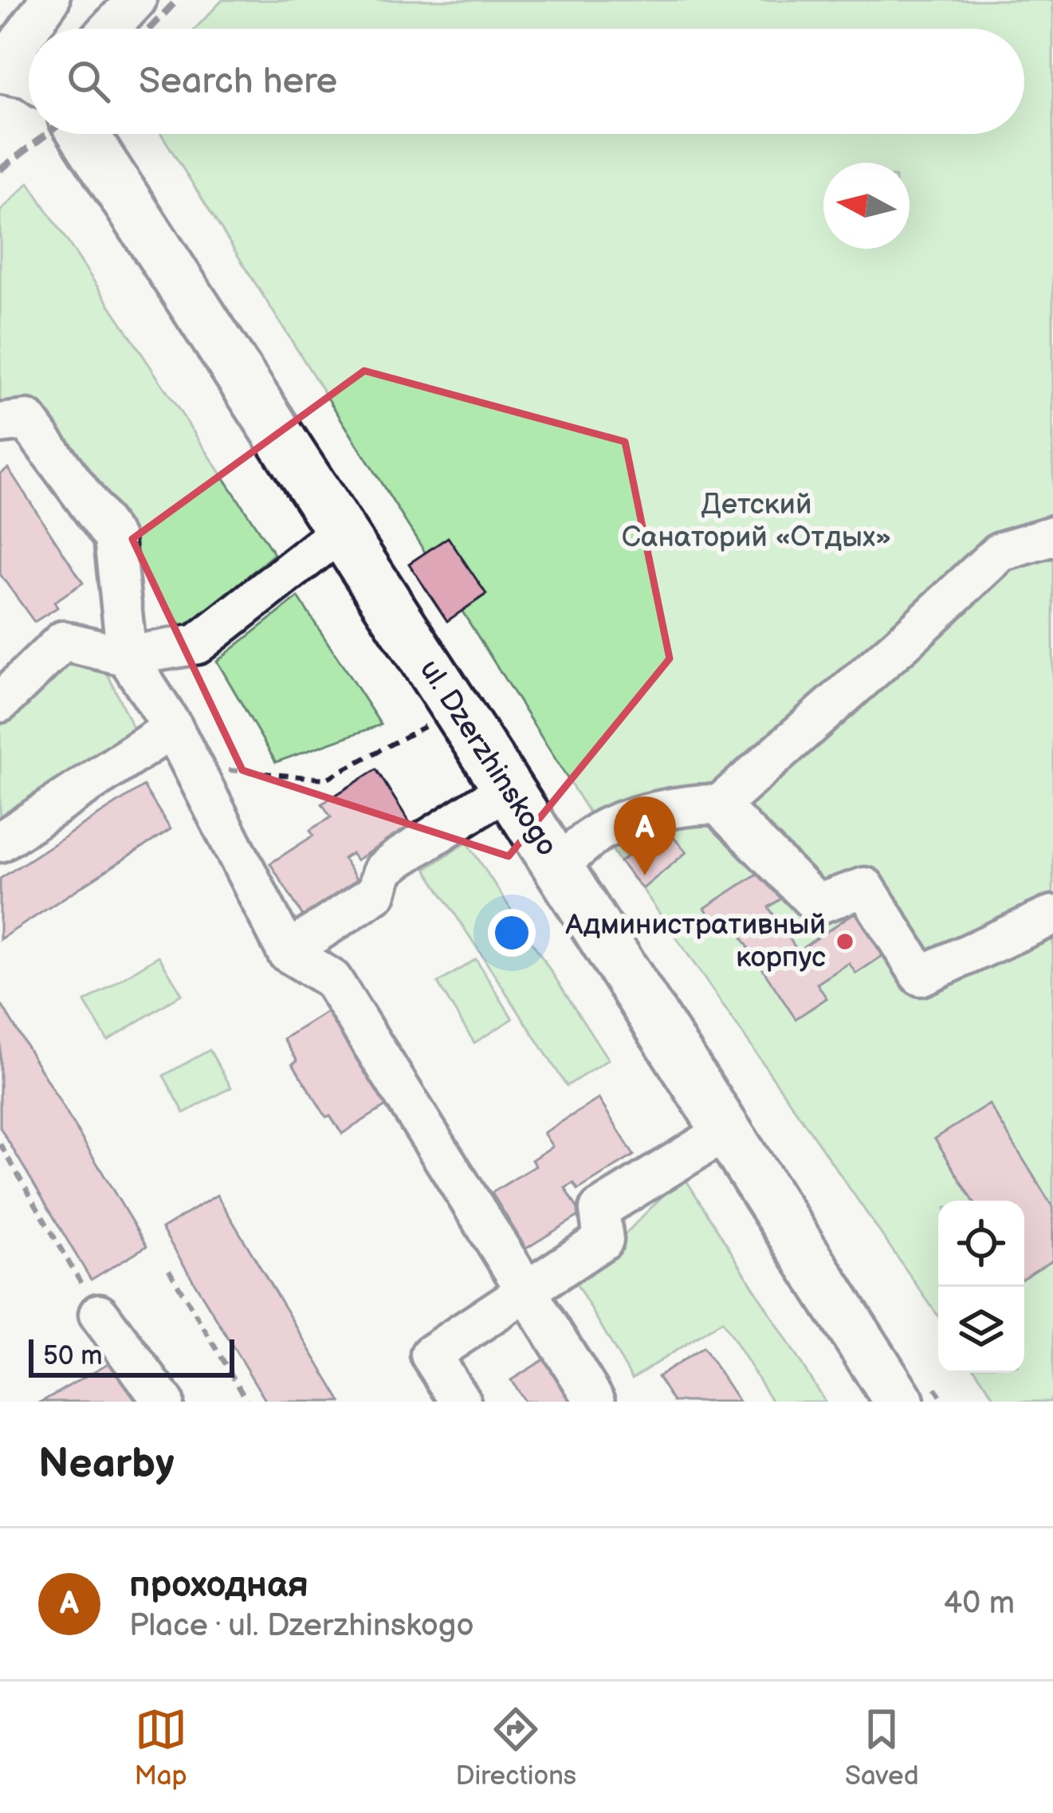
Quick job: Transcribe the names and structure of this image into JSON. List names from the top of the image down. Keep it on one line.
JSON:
{"streets":{"main road":["ul. Dzerzhinskogo"]},"parks":["Детский Санаторий «Отдых»"],"places":["Административный корпус"],"scale_bar":"50 m","north":"left","page":{"search":"Search here","pins":"A","scale":"50 m","heading":"Nearby","list":[{"mark":"A","name":"проходная","note":"Place · ul. Dzerzhinskogo","value":"40 m"}],"nav":["Map","Directions","Saved"]}}
